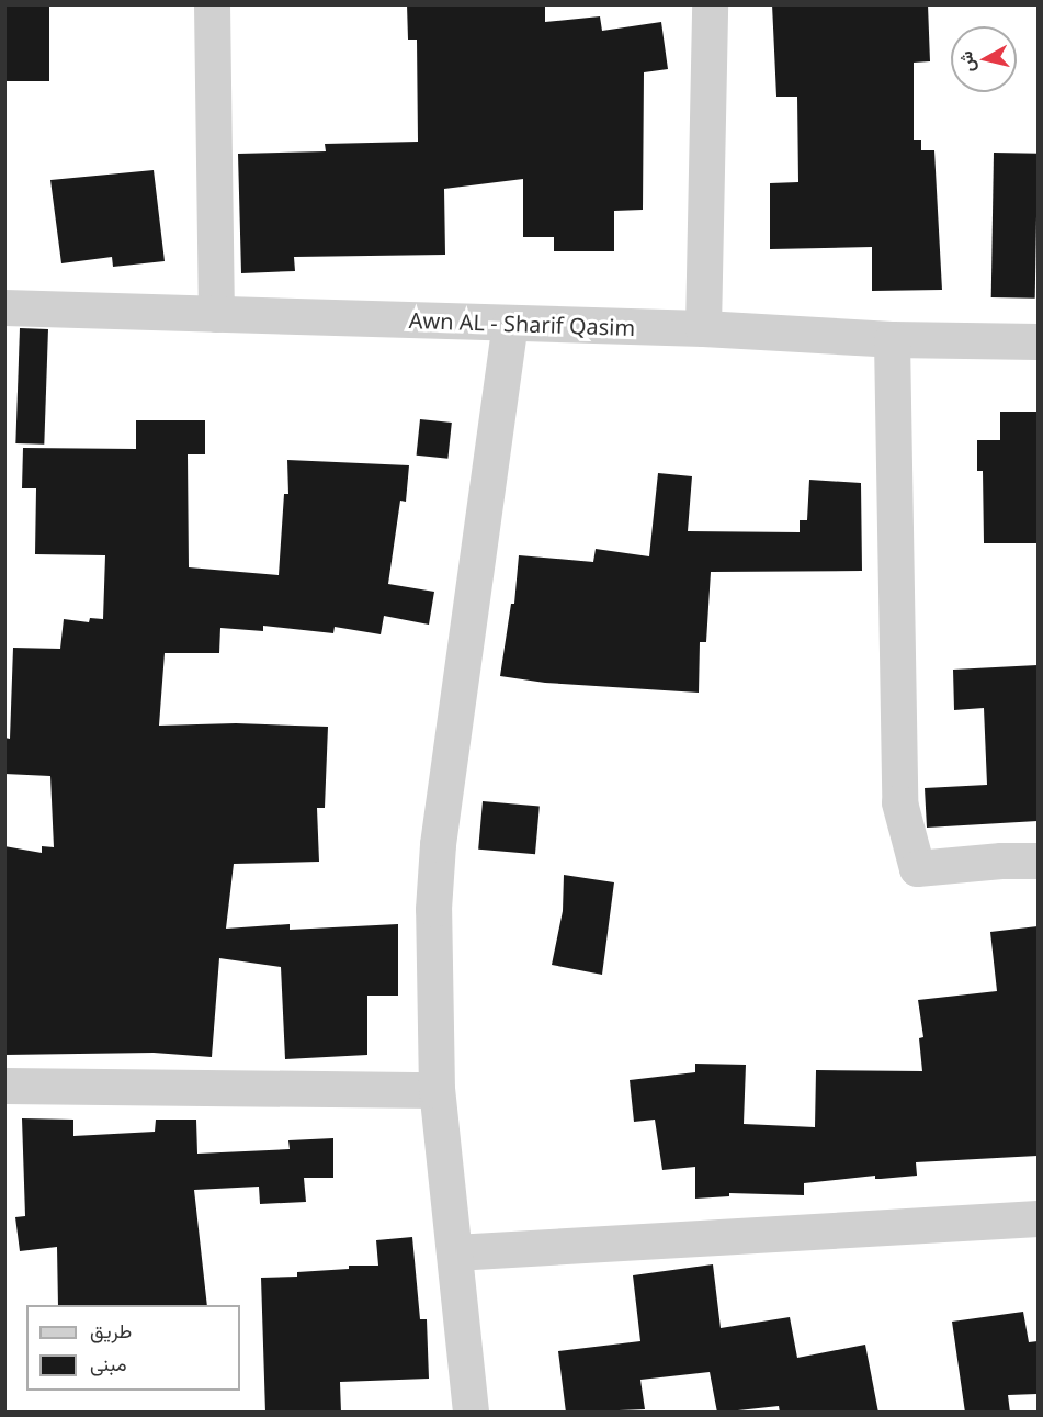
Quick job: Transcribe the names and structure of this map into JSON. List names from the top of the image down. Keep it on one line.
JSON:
{"streets":{"street":["Awn AL - Sharif Qasim"]},"legend":["طريق","مبنى"],"north":"left"}
